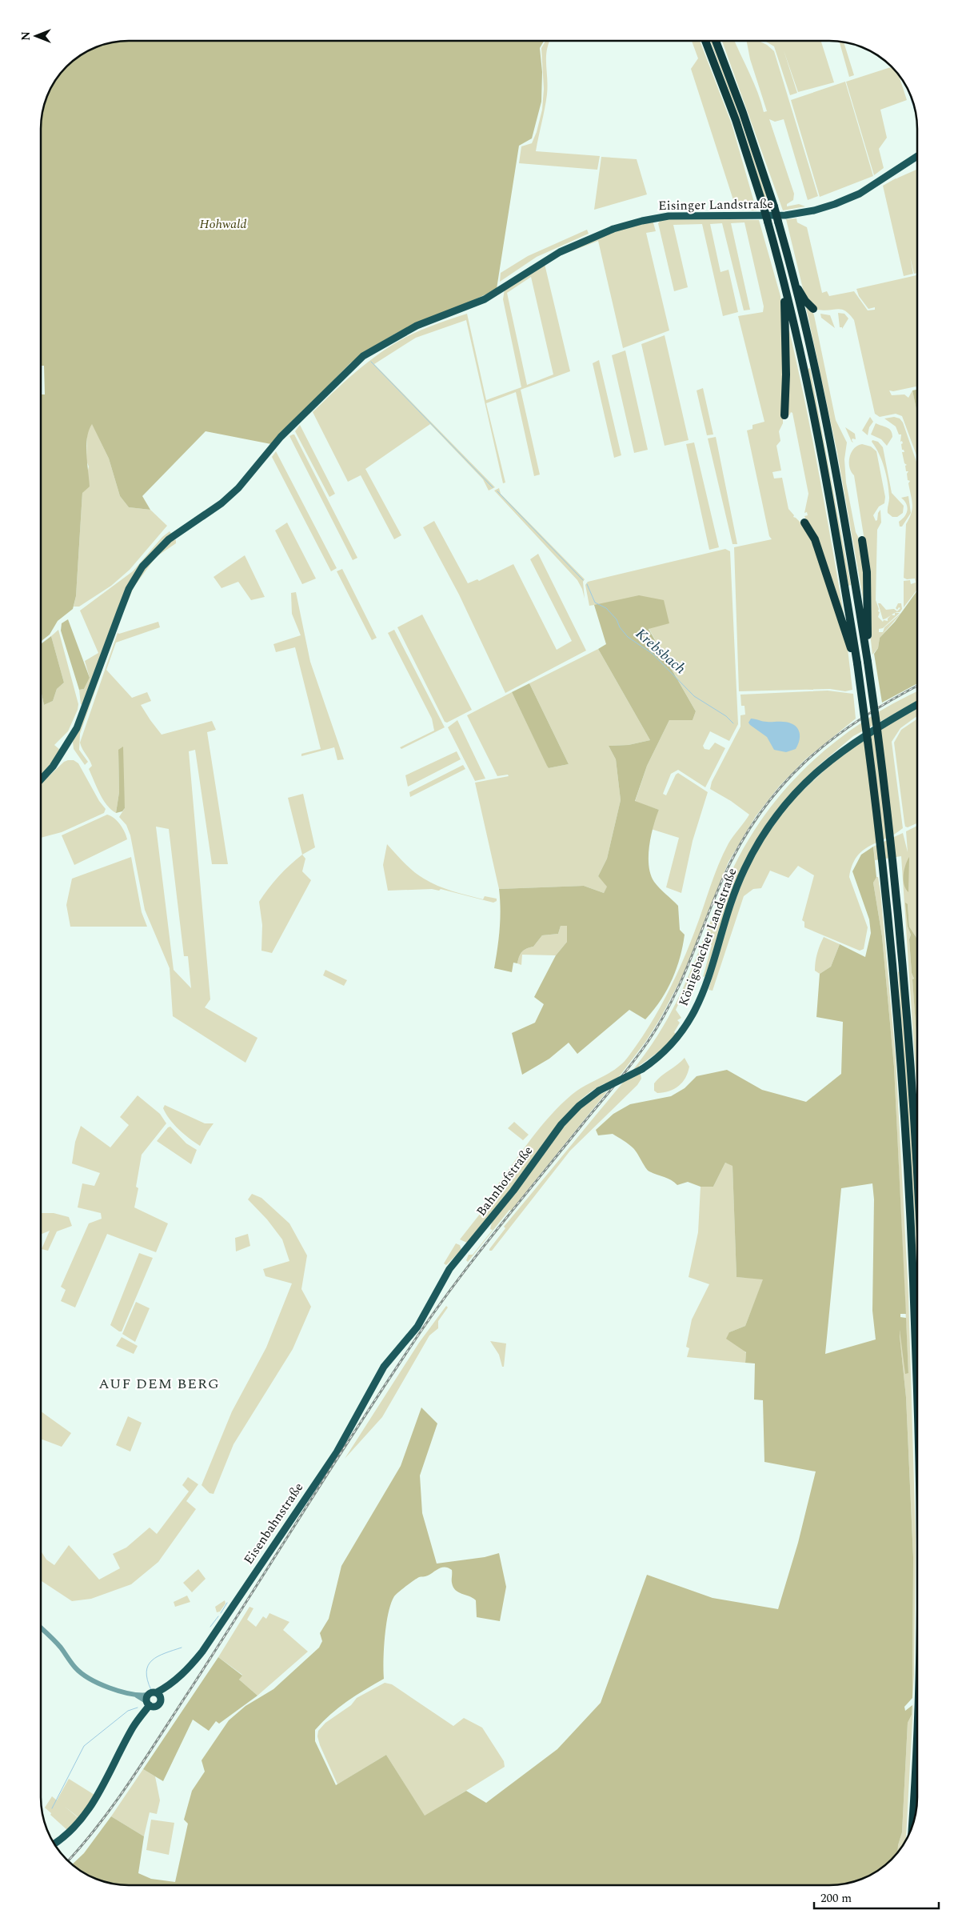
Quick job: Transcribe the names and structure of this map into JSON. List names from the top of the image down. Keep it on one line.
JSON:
{"streets":{"main road":["Eisinger Landstraße","Königsbacher Landstraße","Bahnhofstraße","Eisenbahnstraße"]},"crossings":[["Königsbacher Landstraße","Bahnhofstraße"],["Bahnhofstraße","Eisenbahnstraße"]],"districts":["AUF DEM BERG"],"water":["Krebsbach"],"parks":["Hohwald"],"scale_bar":"200 m","north":"left"}
